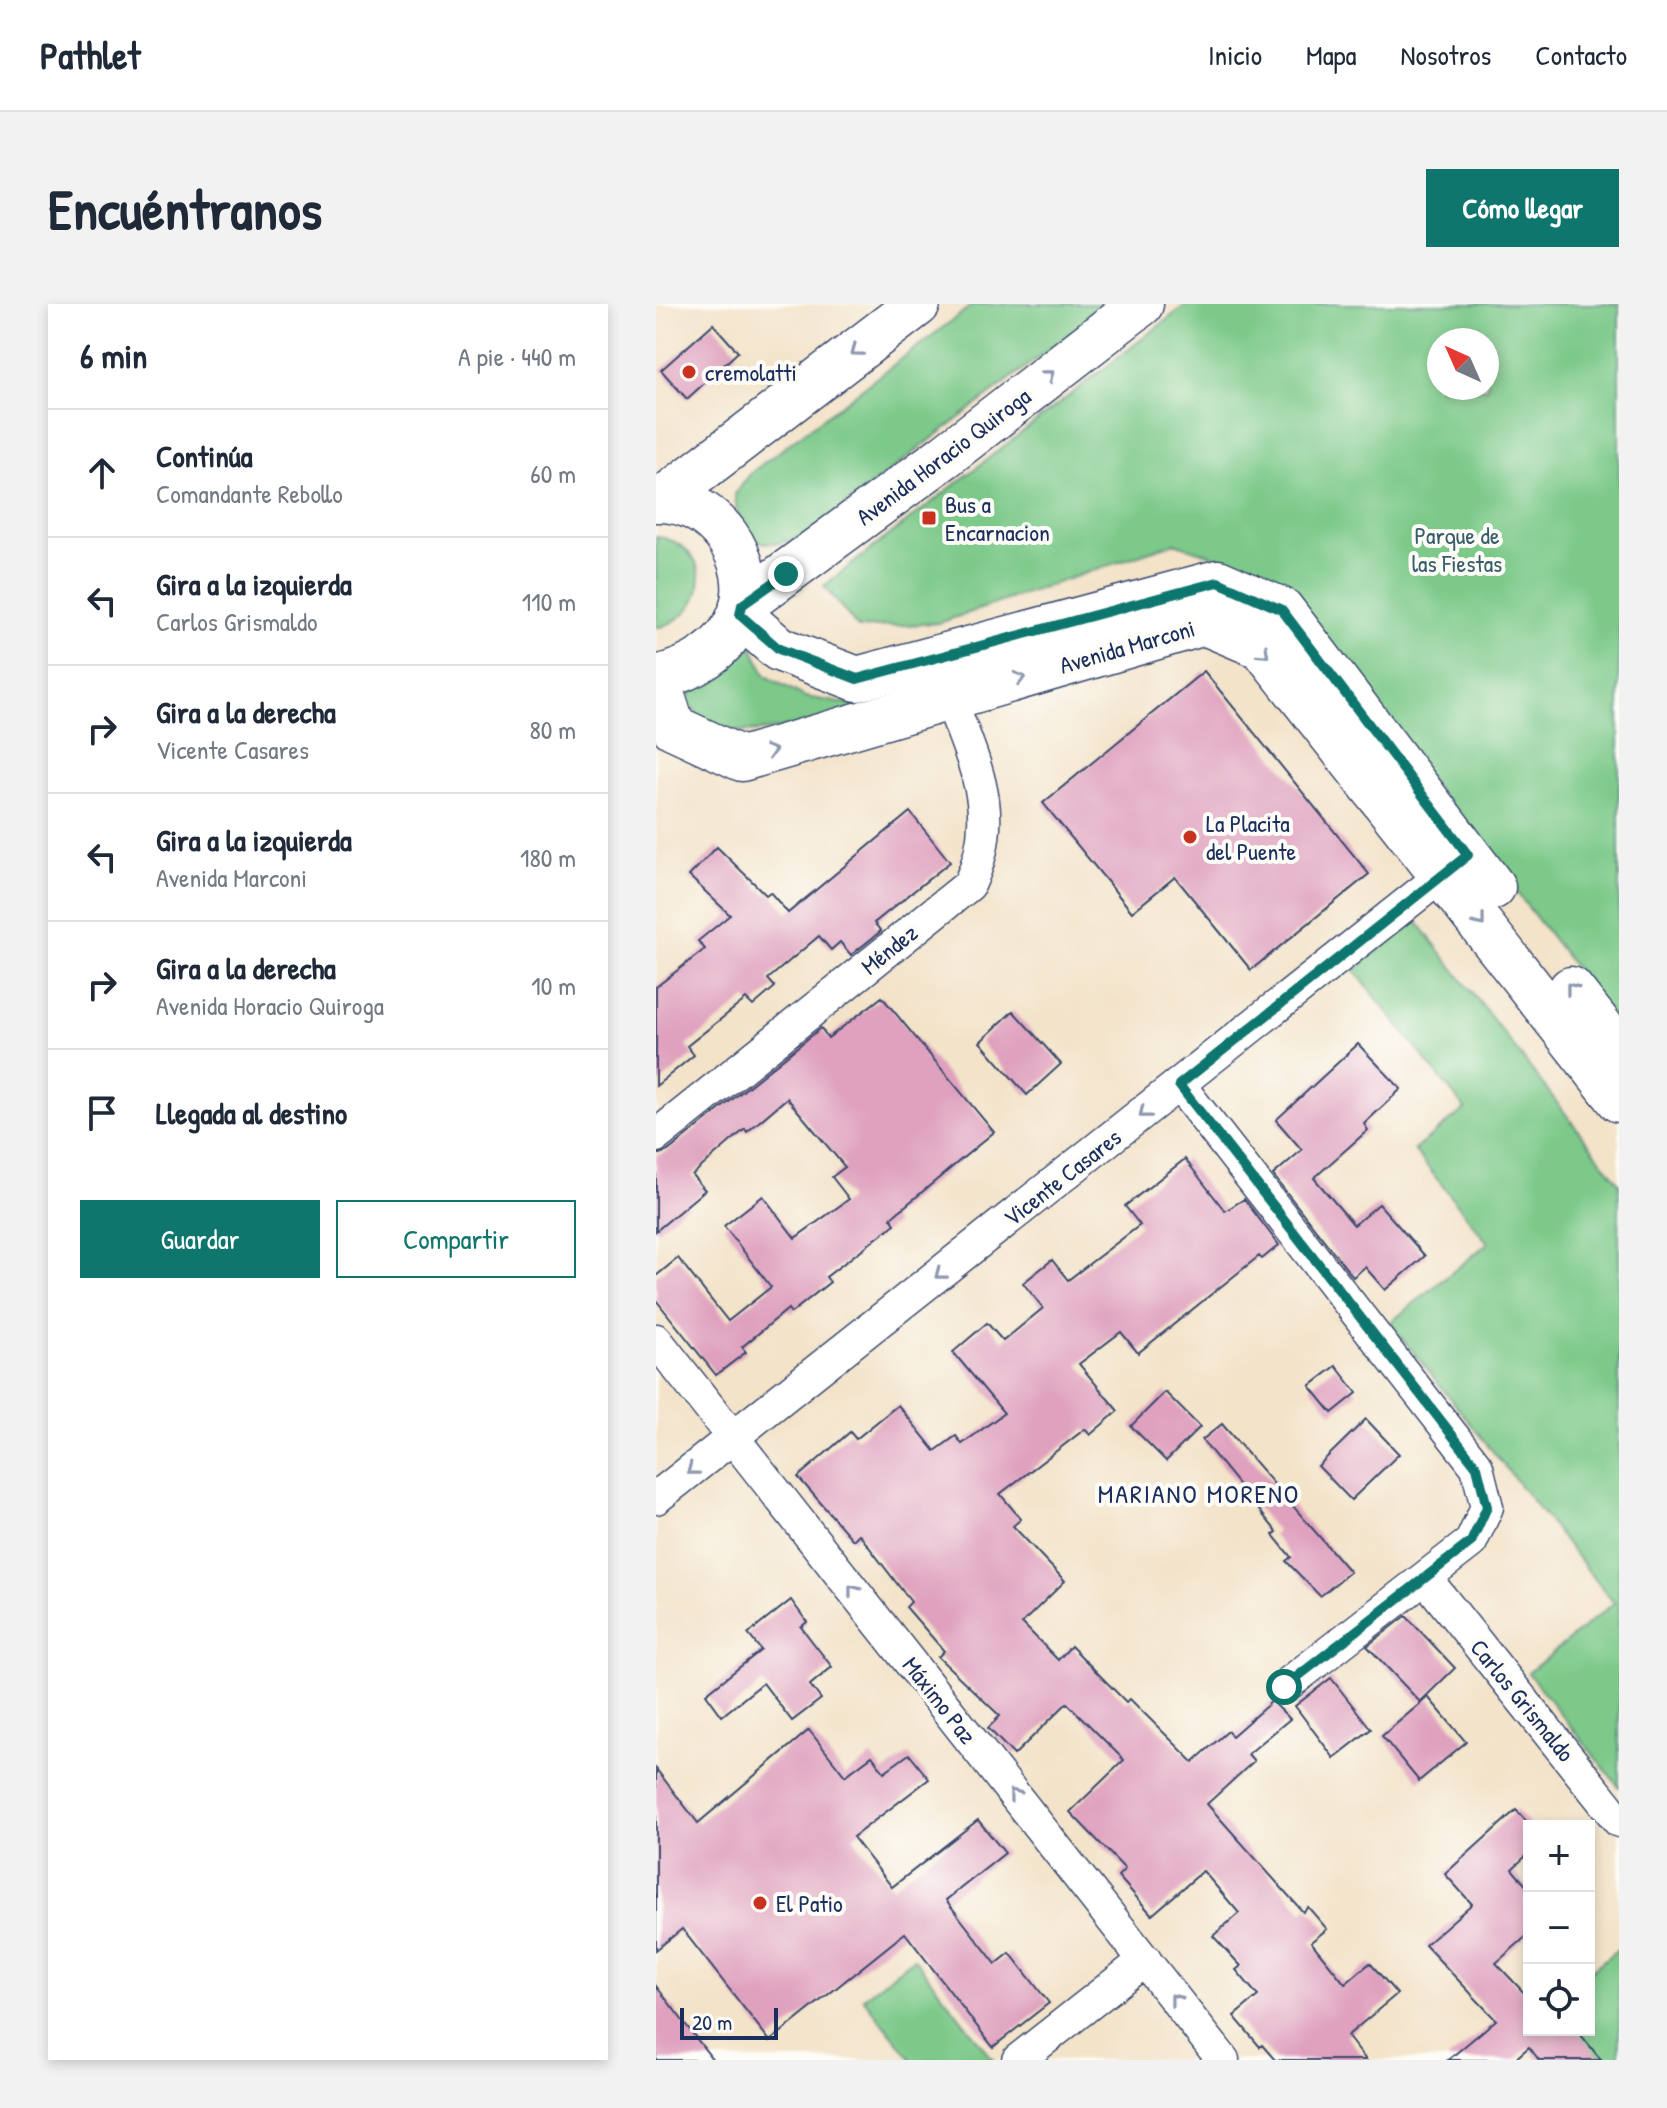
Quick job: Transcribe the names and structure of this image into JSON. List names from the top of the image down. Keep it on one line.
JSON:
{"streets":{"main road":["Avenida Horacio Quiroga","Avenida Marconi"],"street":["Méndez","Vicente Casares","Máximo Paz","Carlos Grismaldo"]},"crossings":[["Avenida Horacio Quiroga","Avenida Marconi"],["Avenida Marconi","Méndez"],["Avenida Marconi","Vicente Casares"],["Vicente Casares","Máximo Paz"]],"one_way":["Vicente Casares","Máximo Paz"],"districts":["MARIANO MORENO"],"parks":["Parque de las Fiestas"],"places":{"other":["cremolatti","La Placita del Puente","El Patio"],"transit":["Bus a Encarnacion"]},"scale_bar":"20 m","north":"top left","page":{"header":"Pathlet","nav":["Inicio","Mapa","Nosotros","Contacto"],"buttons":["Cómo llegar",["Guardar","Compartir"]],"title":"Encuéntranos","heading":["6 min","A pie · 440 m"],"list":[["Continúa","Comandante Rebollo","60 m"],["Gira a la izquierda","Carlos Grismaldo","110 m"],["Gira a la derecha","Vicente Casares","80 m"],["Gira a la izquierda","Avenida Marconi","180 m"],["Gira a la derecha","Avenida Horacio Quiroga","10 m"],"Llegada al destino"],"map_buttons":["+","−"],"scale":"20 m"}}
